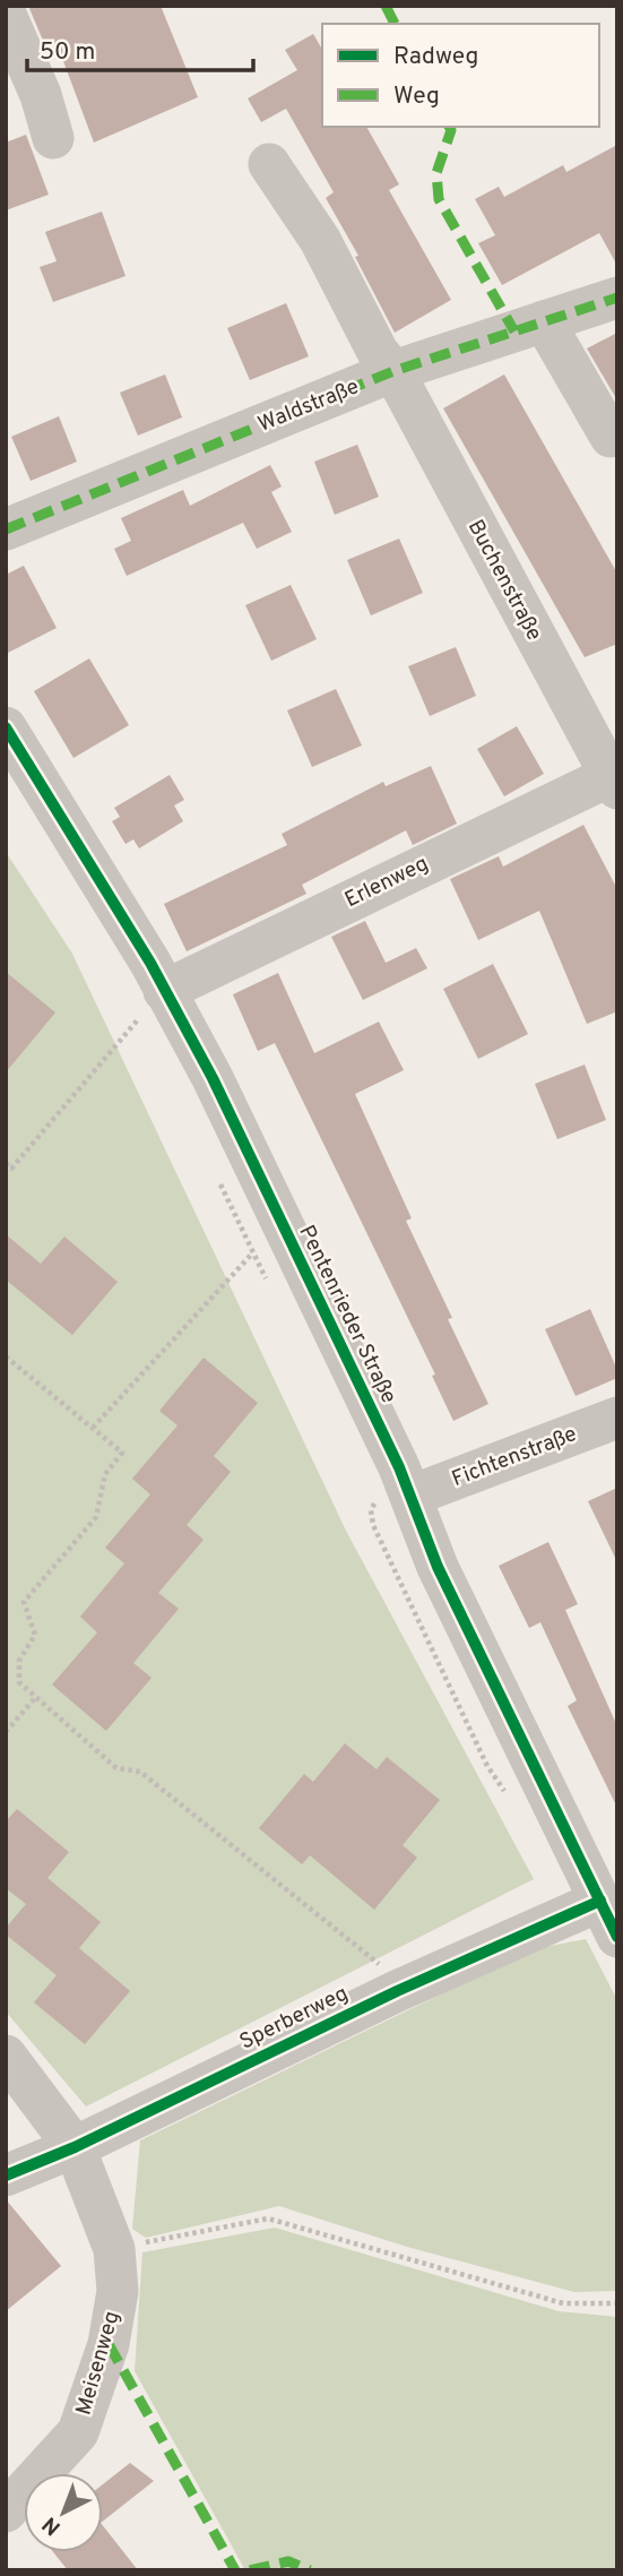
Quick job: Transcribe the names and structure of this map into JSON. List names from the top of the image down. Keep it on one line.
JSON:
{"streets":{"street":["Waldstraße","Buchenstraße","Erlenweg","Pentenrieder Straße","Fichtenstraße","Sperberweg","Meisenweg"]},"crossings":[["Waldstraße","Buchenstraße"],["Buchenstraße","Erlenweg"],["Erlenweg","Pentenrieder Straße"],["Pentenrieder Straße","Fichtenstraße"],["Pentenrieder Straße","Sperberweg"],["Sperberweg","Meisenweg"]],"legend":["Radweg","Weg"],"scale_bar":"50 m","north":"bottom left"}
